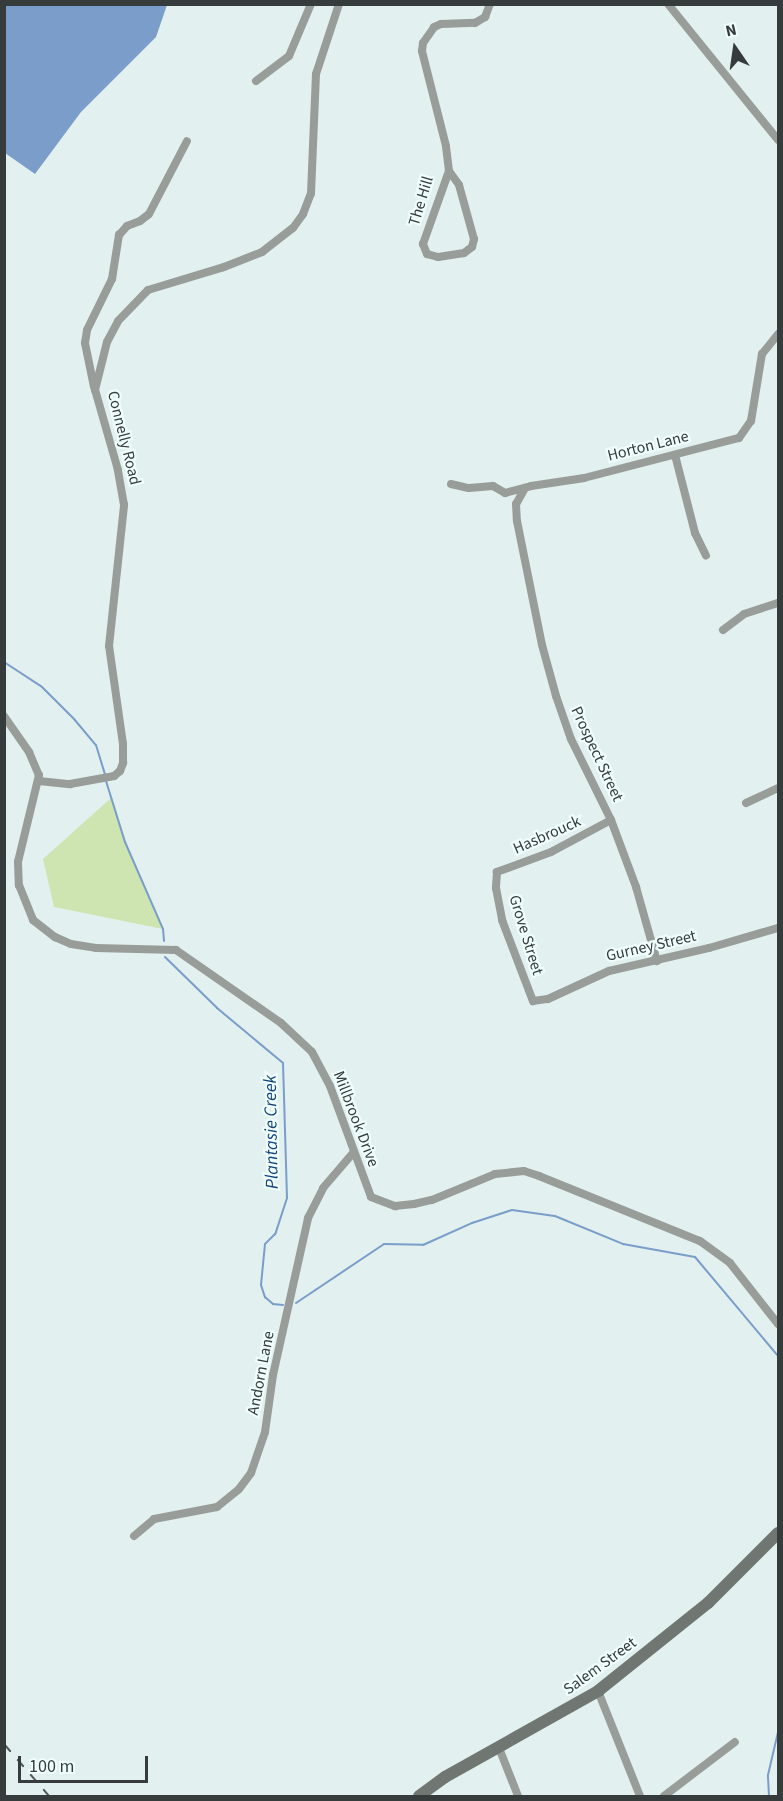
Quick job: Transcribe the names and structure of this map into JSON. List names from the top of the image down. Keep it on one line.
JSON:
{"streets":{"street":["The Hill","Connelly Road","Horton Lane","Prospect Street","Hasbrouck","Grove Street","Gurney Street","Millbrook Drive","Andorn Lane","Salem Street"]},"crossings":[["Connelly Road","Millbrook Drive"],["Horton Lane","Prospect Street"],["Prospect Street","Hasbrouck"],["Prospect Street","Gurney Street"],["Hasbrouck","Grove Street"],["Grove Street","Gurney Street"],["Millbrook Drive","Andorn Lane"]],"water":["Plantasie Creek"],"scale_bar":"100 m","north":"top"}
